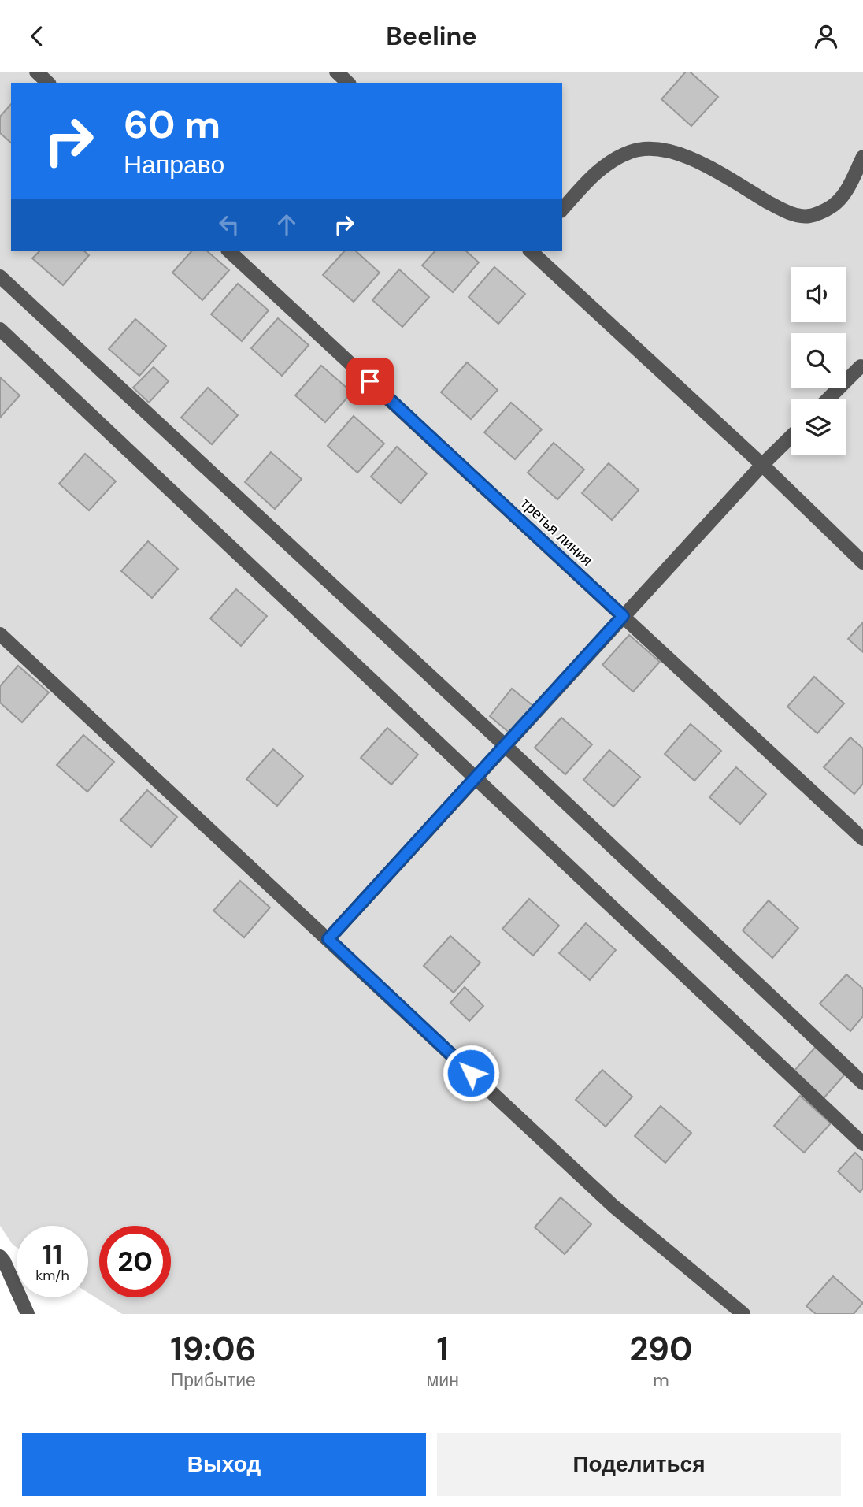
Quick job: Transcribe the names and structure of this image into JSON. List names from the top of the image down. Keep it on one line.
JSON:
{"streets":{"lane":["третья линия"]},"page":{"header":"Beeline","turn":["60 m","Направо"],"speed":"11 km/h","limit":"20","eta":["19:06","Прибытие","1","мин","290","m"],"buttons":["Выход","Поделиться"]}}
